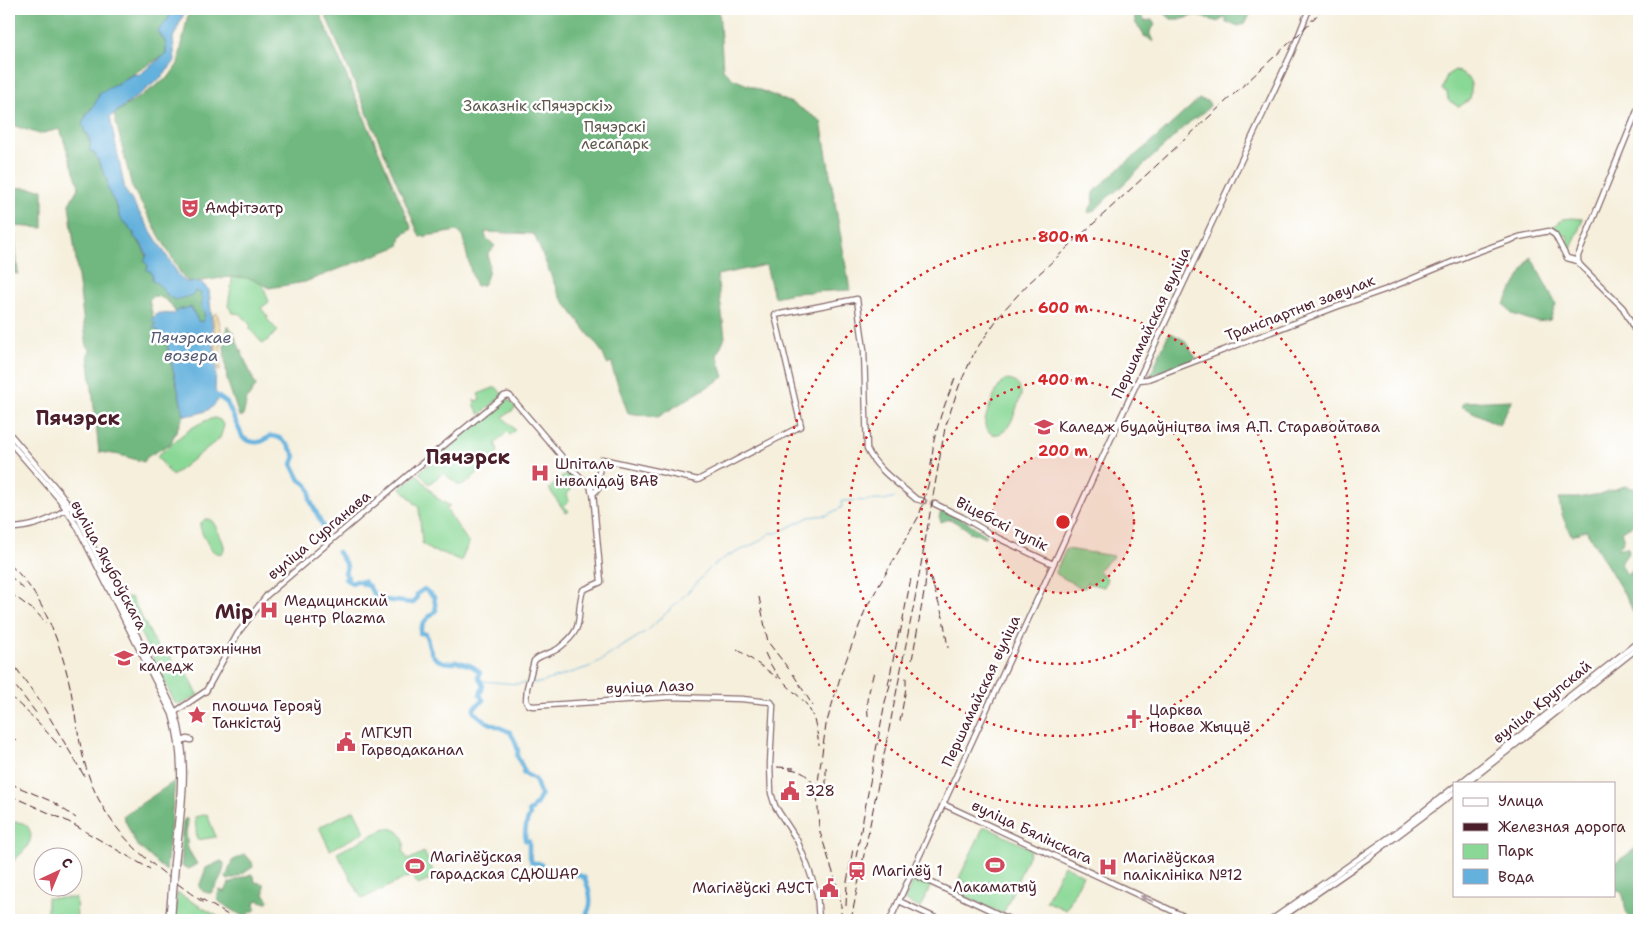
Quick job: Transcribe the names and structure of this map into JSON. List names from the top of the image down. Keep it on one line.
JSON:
{"streets":{"main road":["Транспартны завулак","Першамайская вуліца","Віцебскі тупік","вуліца Сурганава","вуліца Якубоўскага","вуліца Лазо","вуліца Крупскай","вуліца Бялінскага"]},"crossings":[["Транспартны завулак","Першамайская вуліца"],["Першамайская вуліца","Віцебскі тупік"],["Першамайская вуліца","вуліца Бялінскага"],["вуліца Сурганава","вуліца Якубоўскага"],["вуліца Сурганава","вуліца Лазо"]],"one_way":["вуліца Бялінскага"],"districts":["Пячэрск","Пячэрск","Мір"],"water":["Пячэрскае возера"],"parks":["Заказнік «Пячэрскі»","Пячэрскі лесапарк"],"places":{"theatre":["Амфітэатр"],"school or university":["Каледж будаўніцтва імя А.П. Старавойтава","Электратэхнічны каледж"],"hospital":["Шпіталь інвалідаў ВАВ","Медицинский центр Plazma","Магілёўская паліклініка №12"],"place":["плошча Герояў Танкістаў"],"church":["Царква Новае Жыццё"],"public building":["МГКУП Гарводаканал","328","Магілёўскі АУСТ"],"sports":["Лакаматыў","Магілёўская гарадская СДЮШАР"],"station":["Магілёў 1"]},"legend":["Улица","Железная дорога","Парк","Вода"],"north":"top right","rings":["800 m","600 m","400 m","200 m"]}
